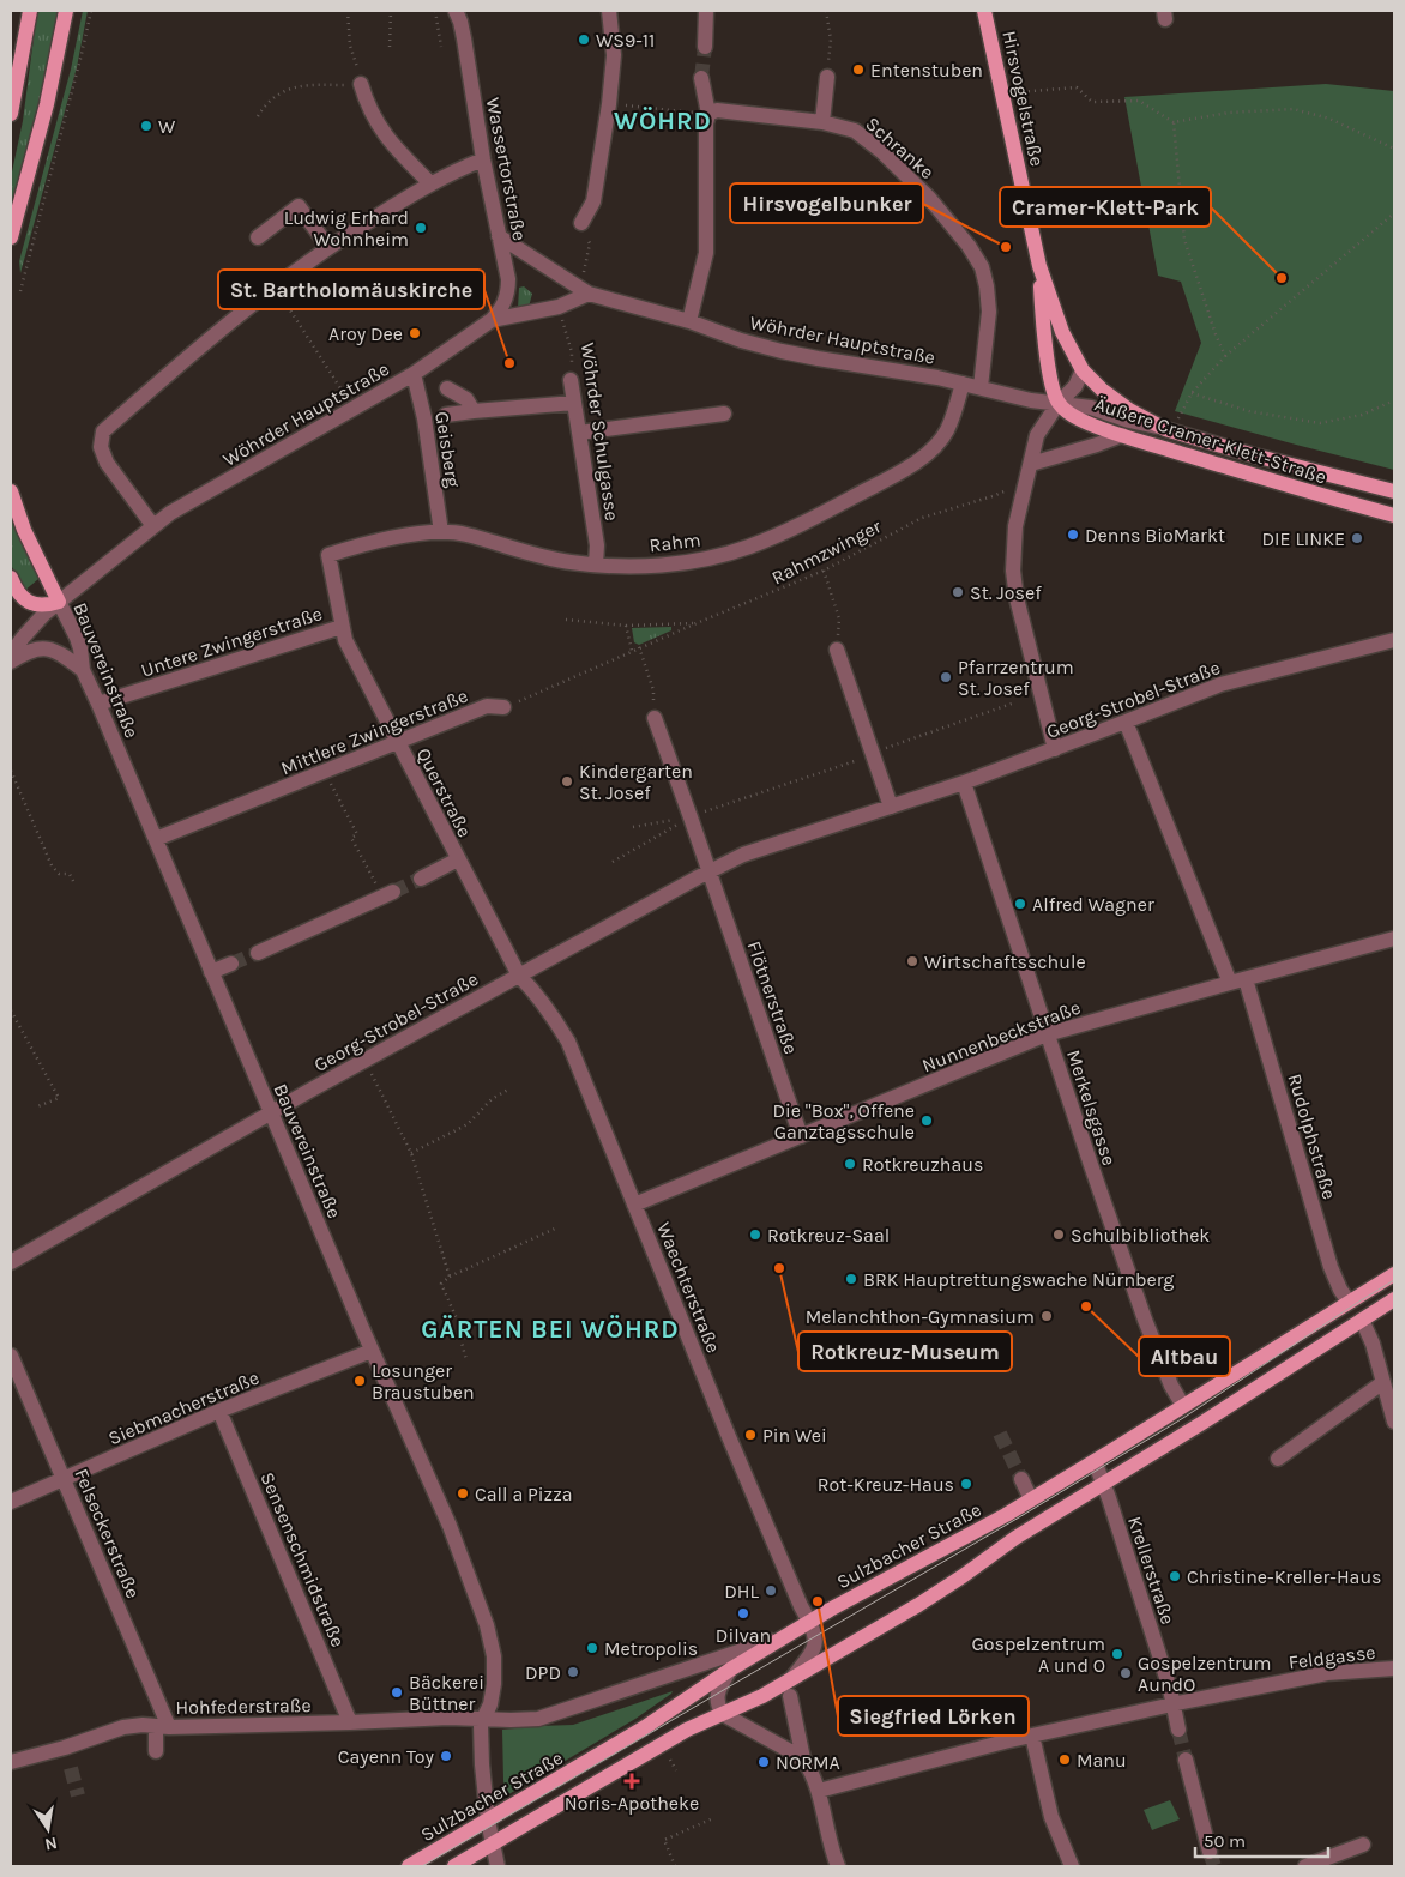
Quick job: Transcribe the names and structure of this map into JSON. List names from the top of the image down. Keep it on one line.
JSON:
{"streets":{"main road":["Hirsvogelstraße","Äußere Cramer-Klett-Straße","Sulzbacher Straße"],"street":["Schranke","Wassertorstraße","Wöhrder Hauptstraße","Wöhrder Schulgasse","Geisberg","Rahm","Untere Zwingerstraße","Bauvereinstraße","Georg-Strobel-Straße","Mittlere Zwingerstraße","Querstraße","Flötnerstraße","Nunnenbeckstraße","Merkelsgasse","Rudolphstraße","Waechterstraße","Siebmacherstraße","Felseckerstraße","Sensenschmidstraße","Krellerstraße","Feldgasse","Hohfederstraße"],"path":["Rahmzwinger"]},"crossings":[["Hirsvogelstraße","Wöhrder Hauptstraße"],["Hirsvogelstraße","Äußere Cramer-Klett-Straße"],["Schranke","Wöhrder Hauptstraße"],["Wassertorstraße","Wöhrder Hauptstraße"],["Wöhrder Hauptstraße","Wöhrder Schulgasse"],["Wöhrder Hauptstraße","Äußere Cramer-Klett-Straße"],["Wöhrder Hauptstraße","Geisberg"],["Wöhrder Hauptstraße","Rahm"],["Wöhrder Hauptstraße","Bauvereinstraße"],["Wöhrder Schulgasse","Rahm"],["Geisberg","Rahm"],["Rahm","Querstraße"],["Untere Zwingerstraße","Bauvereinstraße"],["Untere Zwingerstraße","Querstraße"],["Bauvereinstraße","Georg-Strobel-Straße"],["Bauvereinstraße","Mittlere Zwingerstraße"],["Bauvereinstraße","Siebmacherstraße"],["Bauvereinstraße","Sulzbacher Straße"],["Bauvereinstraße","Hohfederstraße"],["Georg-Strobel-Straße","Querstraße"],["Georg-Strobel-Straße","Flötnerstraße"],["Georg-Strobel-Straße","Merkelsgasse"],["Georg-Strobel-Straße","Waechterstraße"],["Mittlere Zwingerstraße","Querstraße"],["Querstraße","Waechterstraße"],["Flötnerstraße","Nunnenbeckstraße"],["Nunnenbeckstraße","Merkelsgasse"],["Nunnenbeckstraße","Rudolphstraße"],["Nunnenbeckstraße","Waechterstraße"],["Merkelsgasse","Sulzbacher Straße"],["Rudolphstraße","Sulzbacher Straße"],["Waechterstraße","Sulzbacher Straße"],["Siebmacherstraße","Felseckerstraße"],["Siebmacherstraße","Sensenschmidstraße"],["Felseckerstraße","Hohfederstraße"],["Sulzbacher Straße","Krellerstraße"],["Sulzbacher Straße","Hohfederstraße"],["Sensenschmidstraße","Hohfederstraße"],["Krellerstraße","Feldgasse"]],"districts":["WÖHRD","GÄRTEN BEI WÖHRD"],"places":{"other":["WS9-11","Entenstuben","W","Ludwig Erhard Wohnheim","Hirsvogelbunker","Cramer-Klett-Park","Aroy Dee","St. Bartholomäuskirche","Denns BioMarkt","DIE LINKE","St. Josef","Pfarrzentrum St. Josef","Kindergarten St. Josef","Alfred Wagner","Wirtschaftsschule","Die \"Box\", Offene Ganztagsschule","Rotkreuzhaus","Rotkreuz-Saal","Schulbibliothek","Rotkreuz-Museum","BRK Hauptrettungswache Nürnberg","Altbau","Melanchthon-Gymnasium","Losunger Braustuben","Pin Wei","Rot-Kreuz-Haus","Call a Pizza","Christine-Kreller-Haus","DHL","Siegfried Lörken","Dilvan","Metropolis","Gospelzentrum A und O","DPD","Gospelzentrum AundO","Bäckerei Büttner","Cayenn Toy","Manu","NORMA"],"health":["Noris-Apotheke"]},"scale_bar":"50 m","north":"bottom"}
